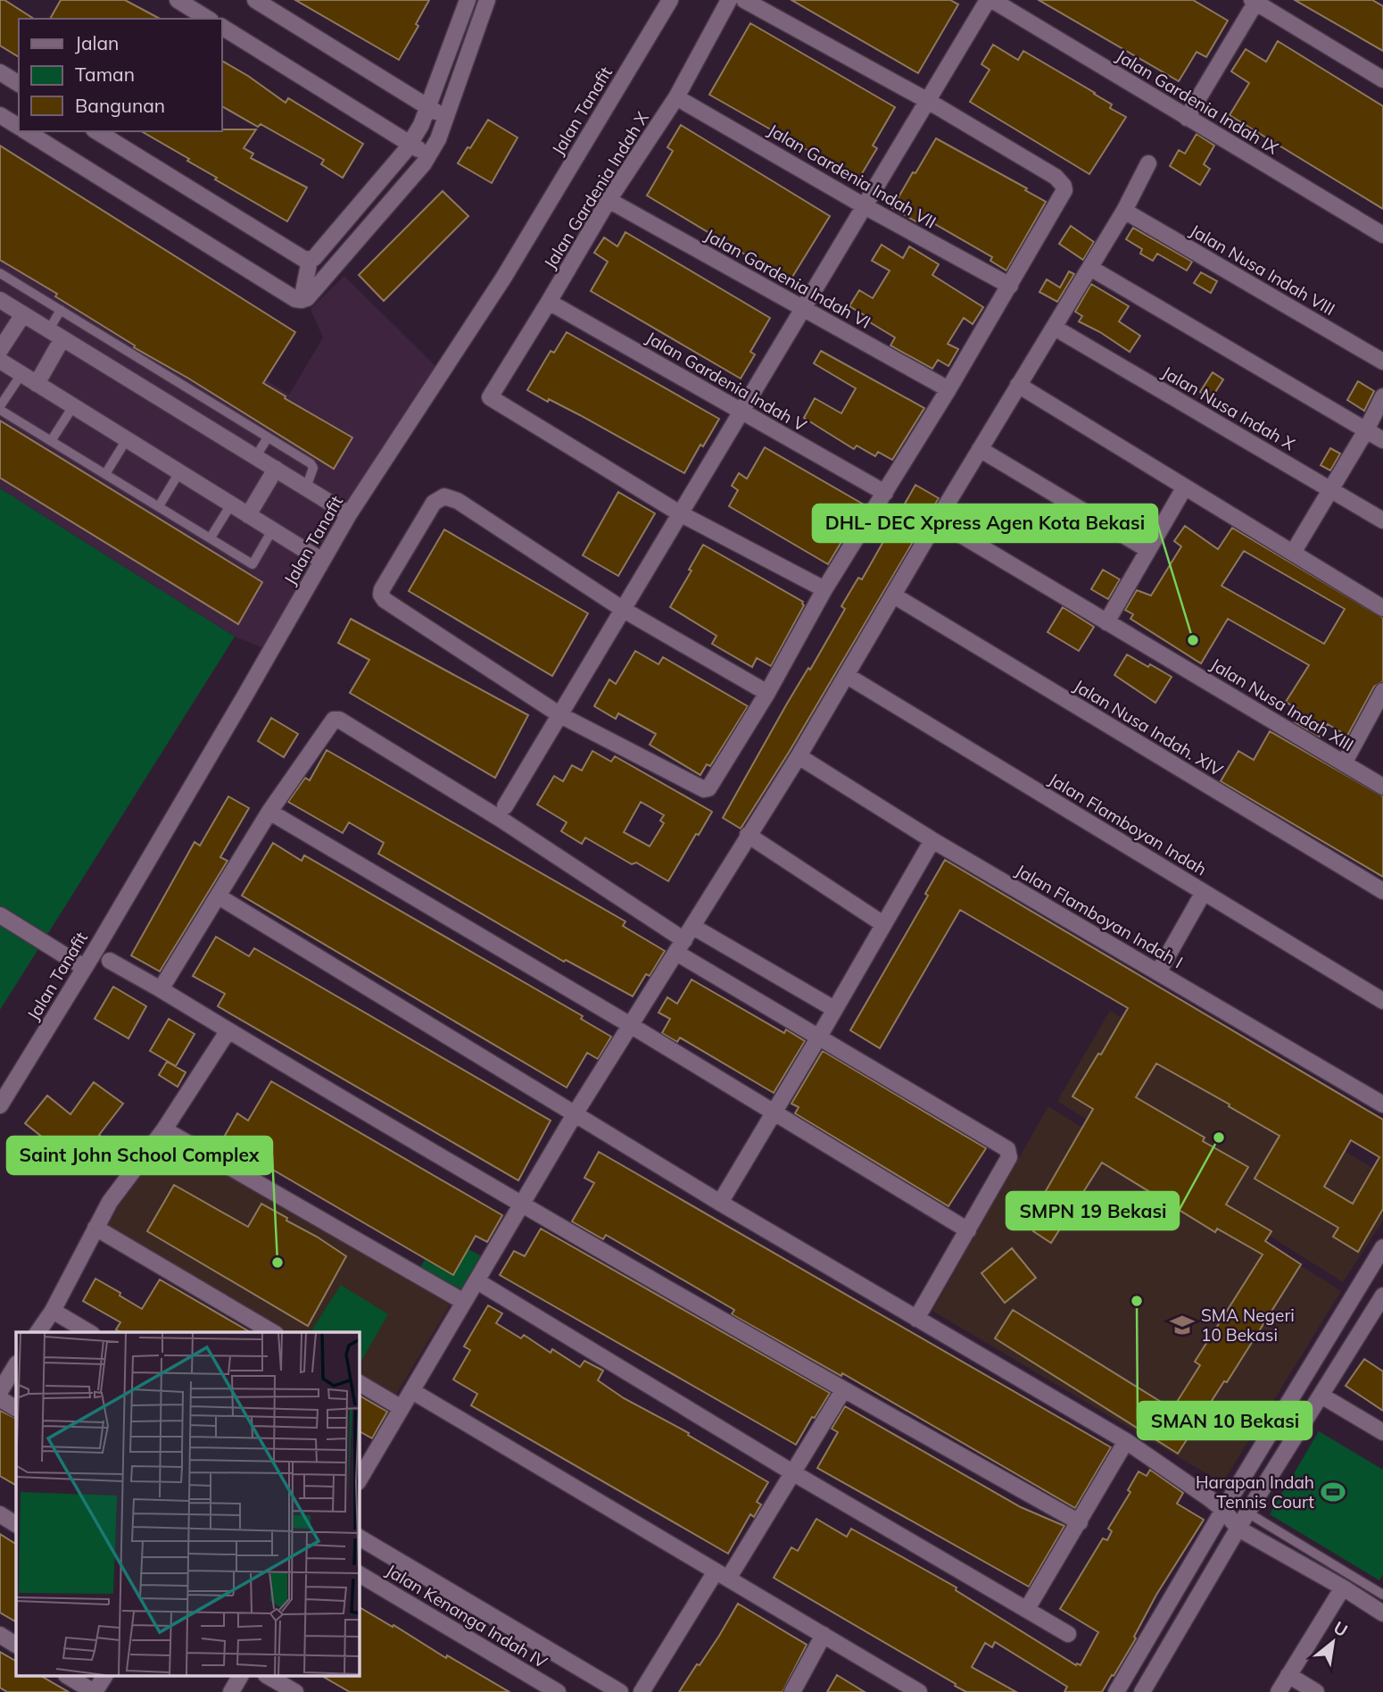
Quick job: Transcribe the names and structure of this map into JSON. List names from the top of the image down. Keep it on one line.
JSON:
{"streets":{"street":["Jalan Gardenia Indah IX","Jalan Tanafit","Jalan Gardenia Indah VII","Jalan Gardenia Indah X","Jalan Nusa Indah VIII","Jalan Gardenia Indah VI","Jalan Gardenia Indah V","Jalan Nusa Indah X","Jalan Nusa Indah XIII","Jalan Nusa Indah. XIV","Jalan Flamboyan Indah","Jalan Flamboyan Indah I","Jalan Kenanga Indah IV"]},"crossings":[["Jalan Gardenia Indah VII","Jalan Gardenia Indah X"],["Jalan Gardenia Indah X","Jalan Gardenia Indah VI"],["Jalan Gardenia Indah X","Jalan Gardenia Indah V"]],"places":{"other":["DHL- DEC Xpress Agen Kota Bekasi","SMPN 19 Bekasi","Saint John School Complex","SMAN 10 Bekasi"],"school or university":["SMA Negeri 10 Bekasi"],"sports":["Harapan Indah Tennis Court"]},"legend":["Jalan","Taman","Bangunan"],"north":"top right"}
